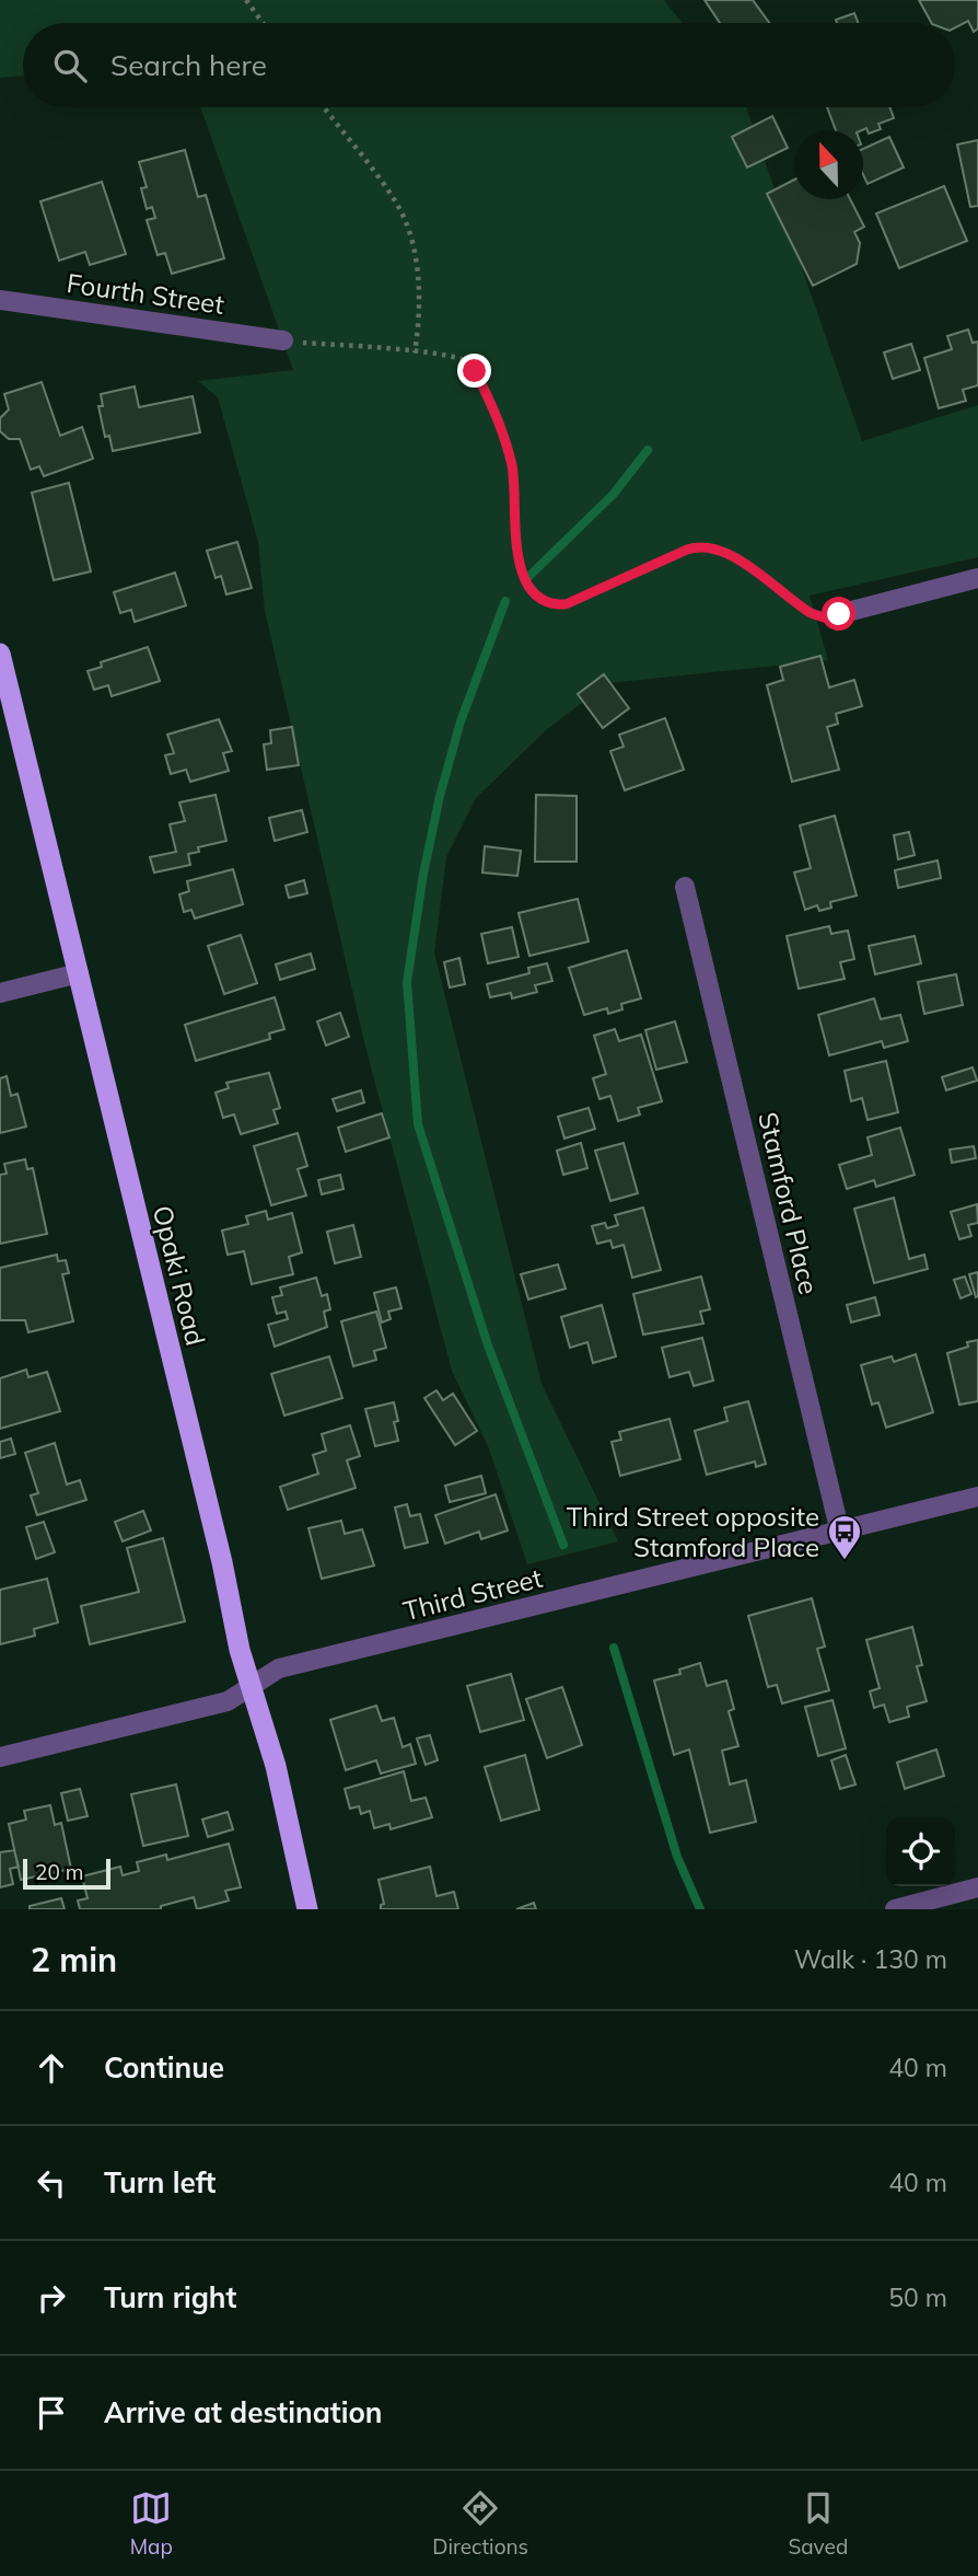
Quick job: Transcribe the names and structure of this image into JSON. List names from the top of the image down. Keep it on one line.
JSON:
{"streets":{"highway":["Opaki Road"],"street":["Fourth Street","Stamford Place","Third Street"]},"crossings":[["Stamford Place","Third Street"],["Opaki Road","Third Street"]],"places":{"bus stop":["Third Street opposite Stamford Place"]},"scale_bar":"20 m","north":"top","page":{"search":"Search here","scale":"20 m","heading":["2 min","Walk · 130 m"],"list":[["Continue","40 m"],["Turn left","40 m"],["Turn right","50 m"],"Arrive at destination"],"nav":["Map","Directions","Saved"]}}
